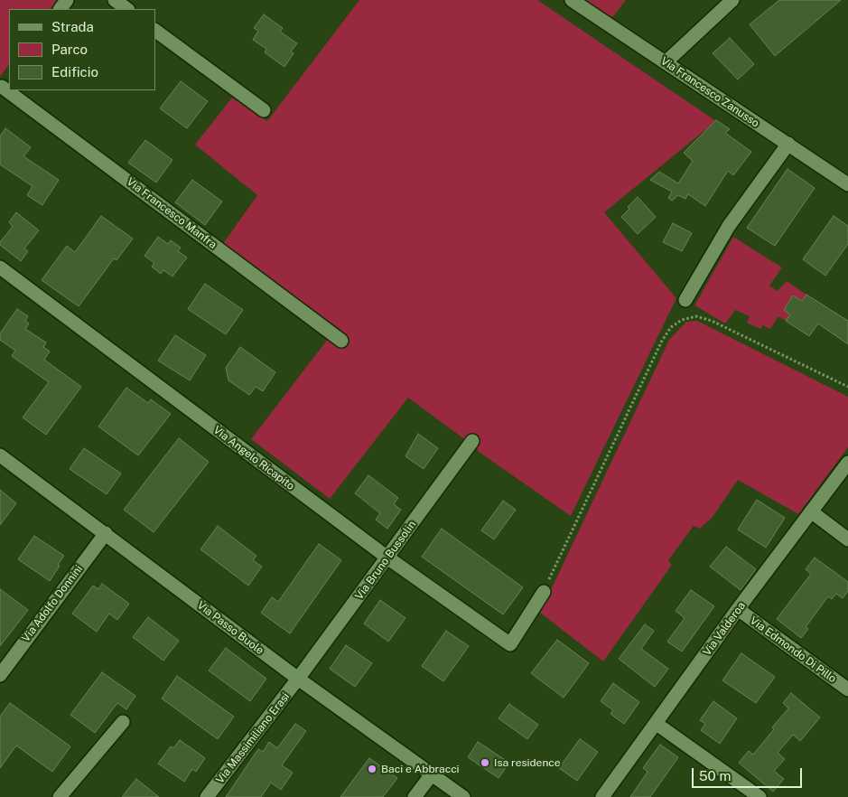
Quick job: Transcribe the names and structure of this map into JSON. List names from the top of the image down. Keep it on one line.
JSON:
{"streets":{"street":["Via Francesco Zanusso","Via Francesco Manfra","Via Angelo Ricapito","Via Bruno Bussolin","Via Adolfo Donnini","Via Passo Buole","Via Valderoa","Via Edmondo Di Pillo","Via Massimiliano Erasi"]},"crossings":[["Via Angelo Ricapito","Via Bruno Bussolin"],["Via Bruno Bussolin","Via Passo Buole"],["Via Bruno Bussolin","Via Massimiliano Erasi"],["Via Adolfo Donnini","Via Passo Buole"],["Via Passo Buole","Via Massimiliano Erasi"],["Via Valderoa","Via Edmondo Di Pillo"]],"places":["Isa residence","Baci e Abbracci"],"legend":["Strada","Parco","Edificio"],"scale_bar":"50 m"}
